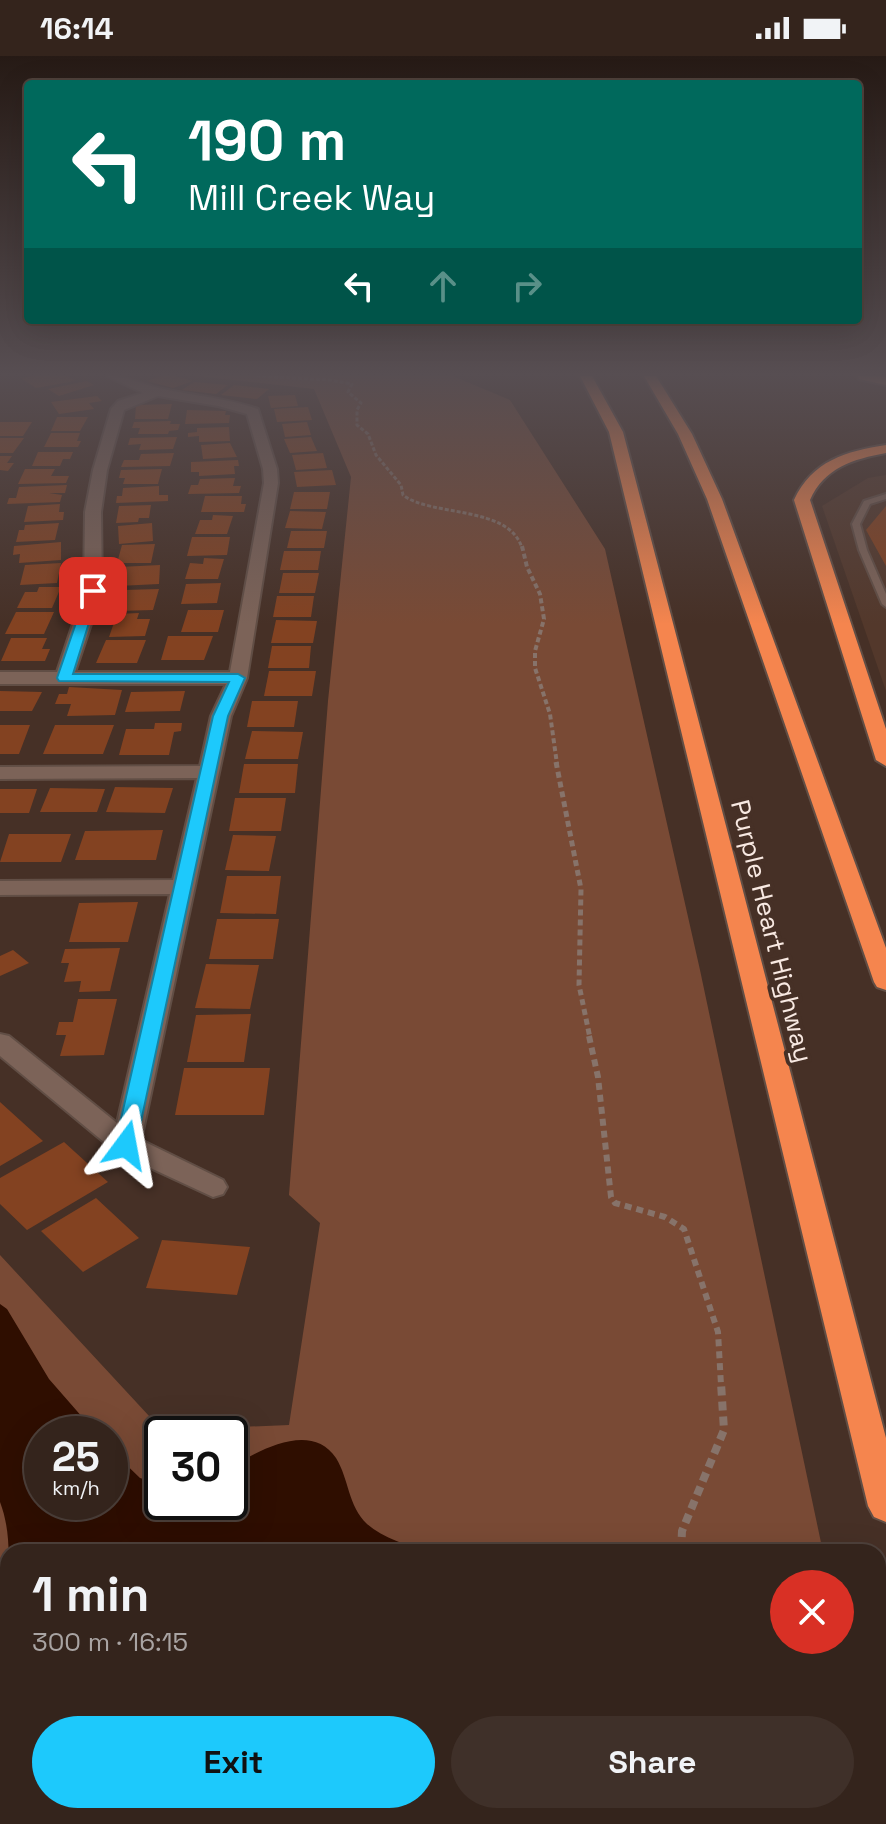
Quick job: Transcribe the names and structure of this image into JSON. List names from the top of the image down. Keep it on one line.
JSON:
{"streets":{"highway":["Purple Heart Highway"]},"page":{"status":"16:14","turn":["190 m","Mill Creek Way"],"speed":"25 km/h","limit":"30","heading":["1 min","300 m · 16:15"],"buttons":["Exit","Share"]}}
